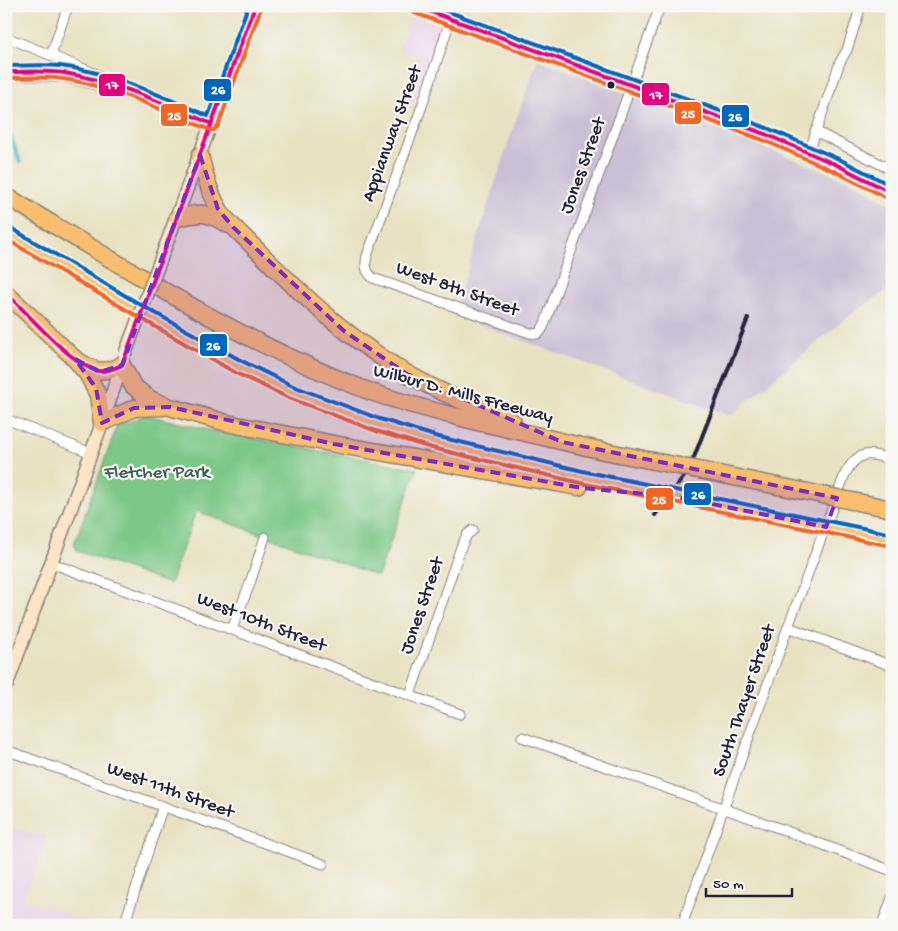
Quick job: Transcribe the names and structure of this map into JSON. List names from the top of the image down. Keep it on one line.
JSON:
{"streets":{"highway":["Wilbur D. Mills Freeway"],"street":["Appianway Street","Jones Street","West 8th Street","West 10th Street","South Thayer Street","West 11th Street"]},"crossings":[["Appianway Street","West 8th Street"],["Jones Street","West 8th Street"],["Jones Street","West 10th Street"]],"parks":["Fletcher Park"],"lines":["transit line 17","transit line 26","transit line 25"],"scale_bar":"50 m"}
